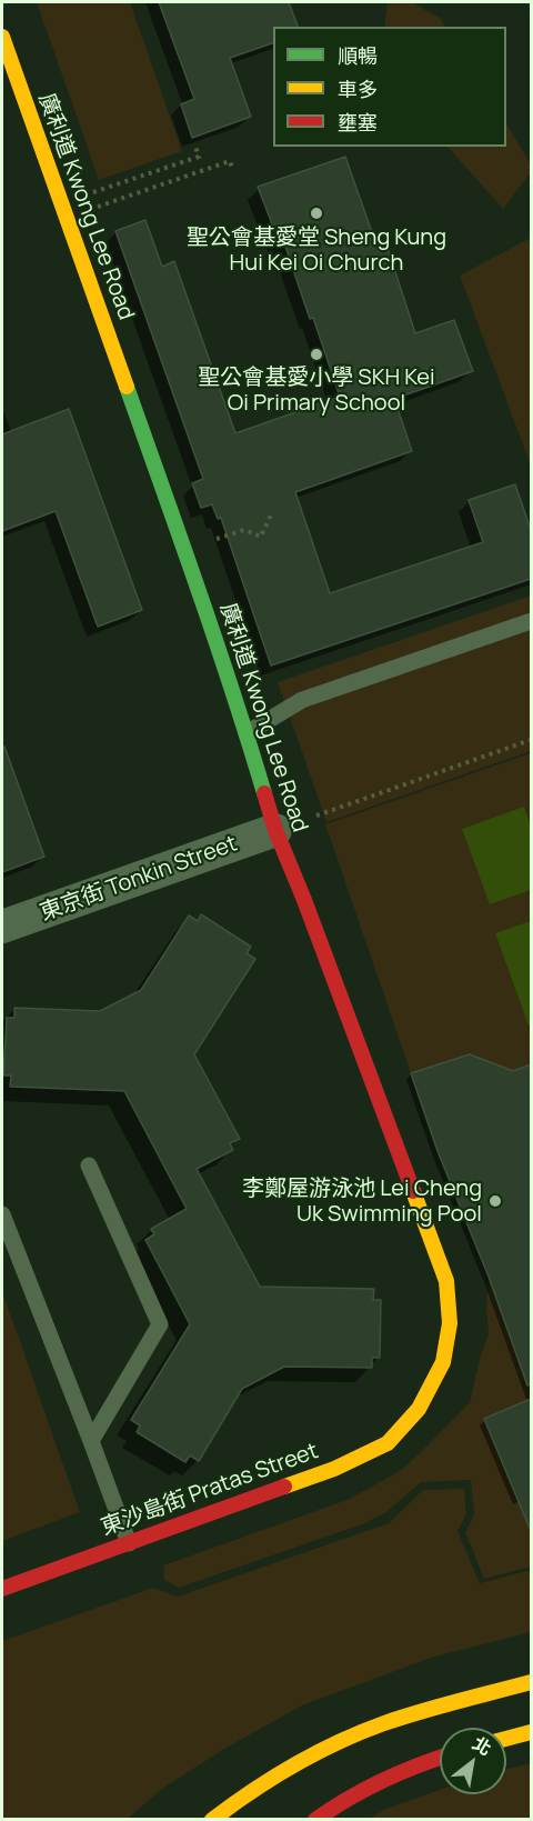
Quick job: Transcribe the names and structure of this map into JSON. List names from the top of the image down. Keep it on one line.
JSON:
{"streets":{"street":["廣利道 Kwong Lee Road","東京街 Tonkin Street","東沙島街 Pratas Street"]},"crossings":[["廣利道 Kwong Lee Road","東京街 Tonkin Street"],["廣利道 Kwong Lee Road","東沙島街 Pratas Street"]],"places":["聖公會基愛堂 Sheng Kung Hui Kei Oi Church","聖公會基愛小學 SKH Kei Oi Primary School","李鄭屋游泳池 Lei Cheng Uk Swimming Pool"],"legend":["順暢","車多","壅塞"],"north":"top right"}
